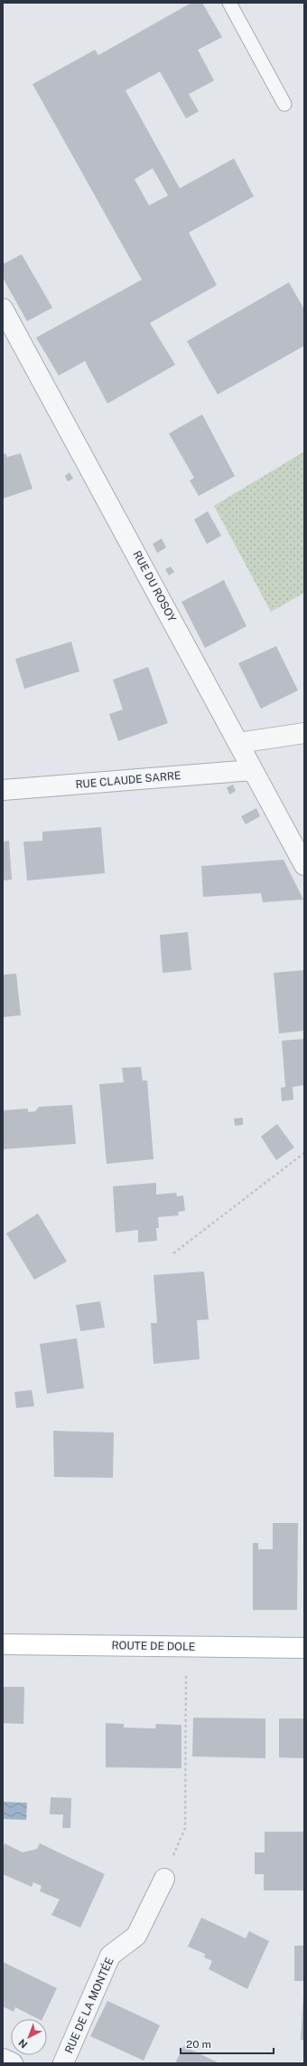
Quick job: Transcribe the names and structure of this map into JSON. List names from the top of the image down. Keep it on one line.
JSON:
{"streets":{"main road":["ROUTE DE DOLE"],"street":["RUE DU ROSOY","RUE CLAUDE SARRE","RUE DE LA MONTÉE"]},"crossings":[["RUE DU ROSOY","RUE CLAUDE SARRE"]],"scale_bar":"20 m","north":"bottom left"}
